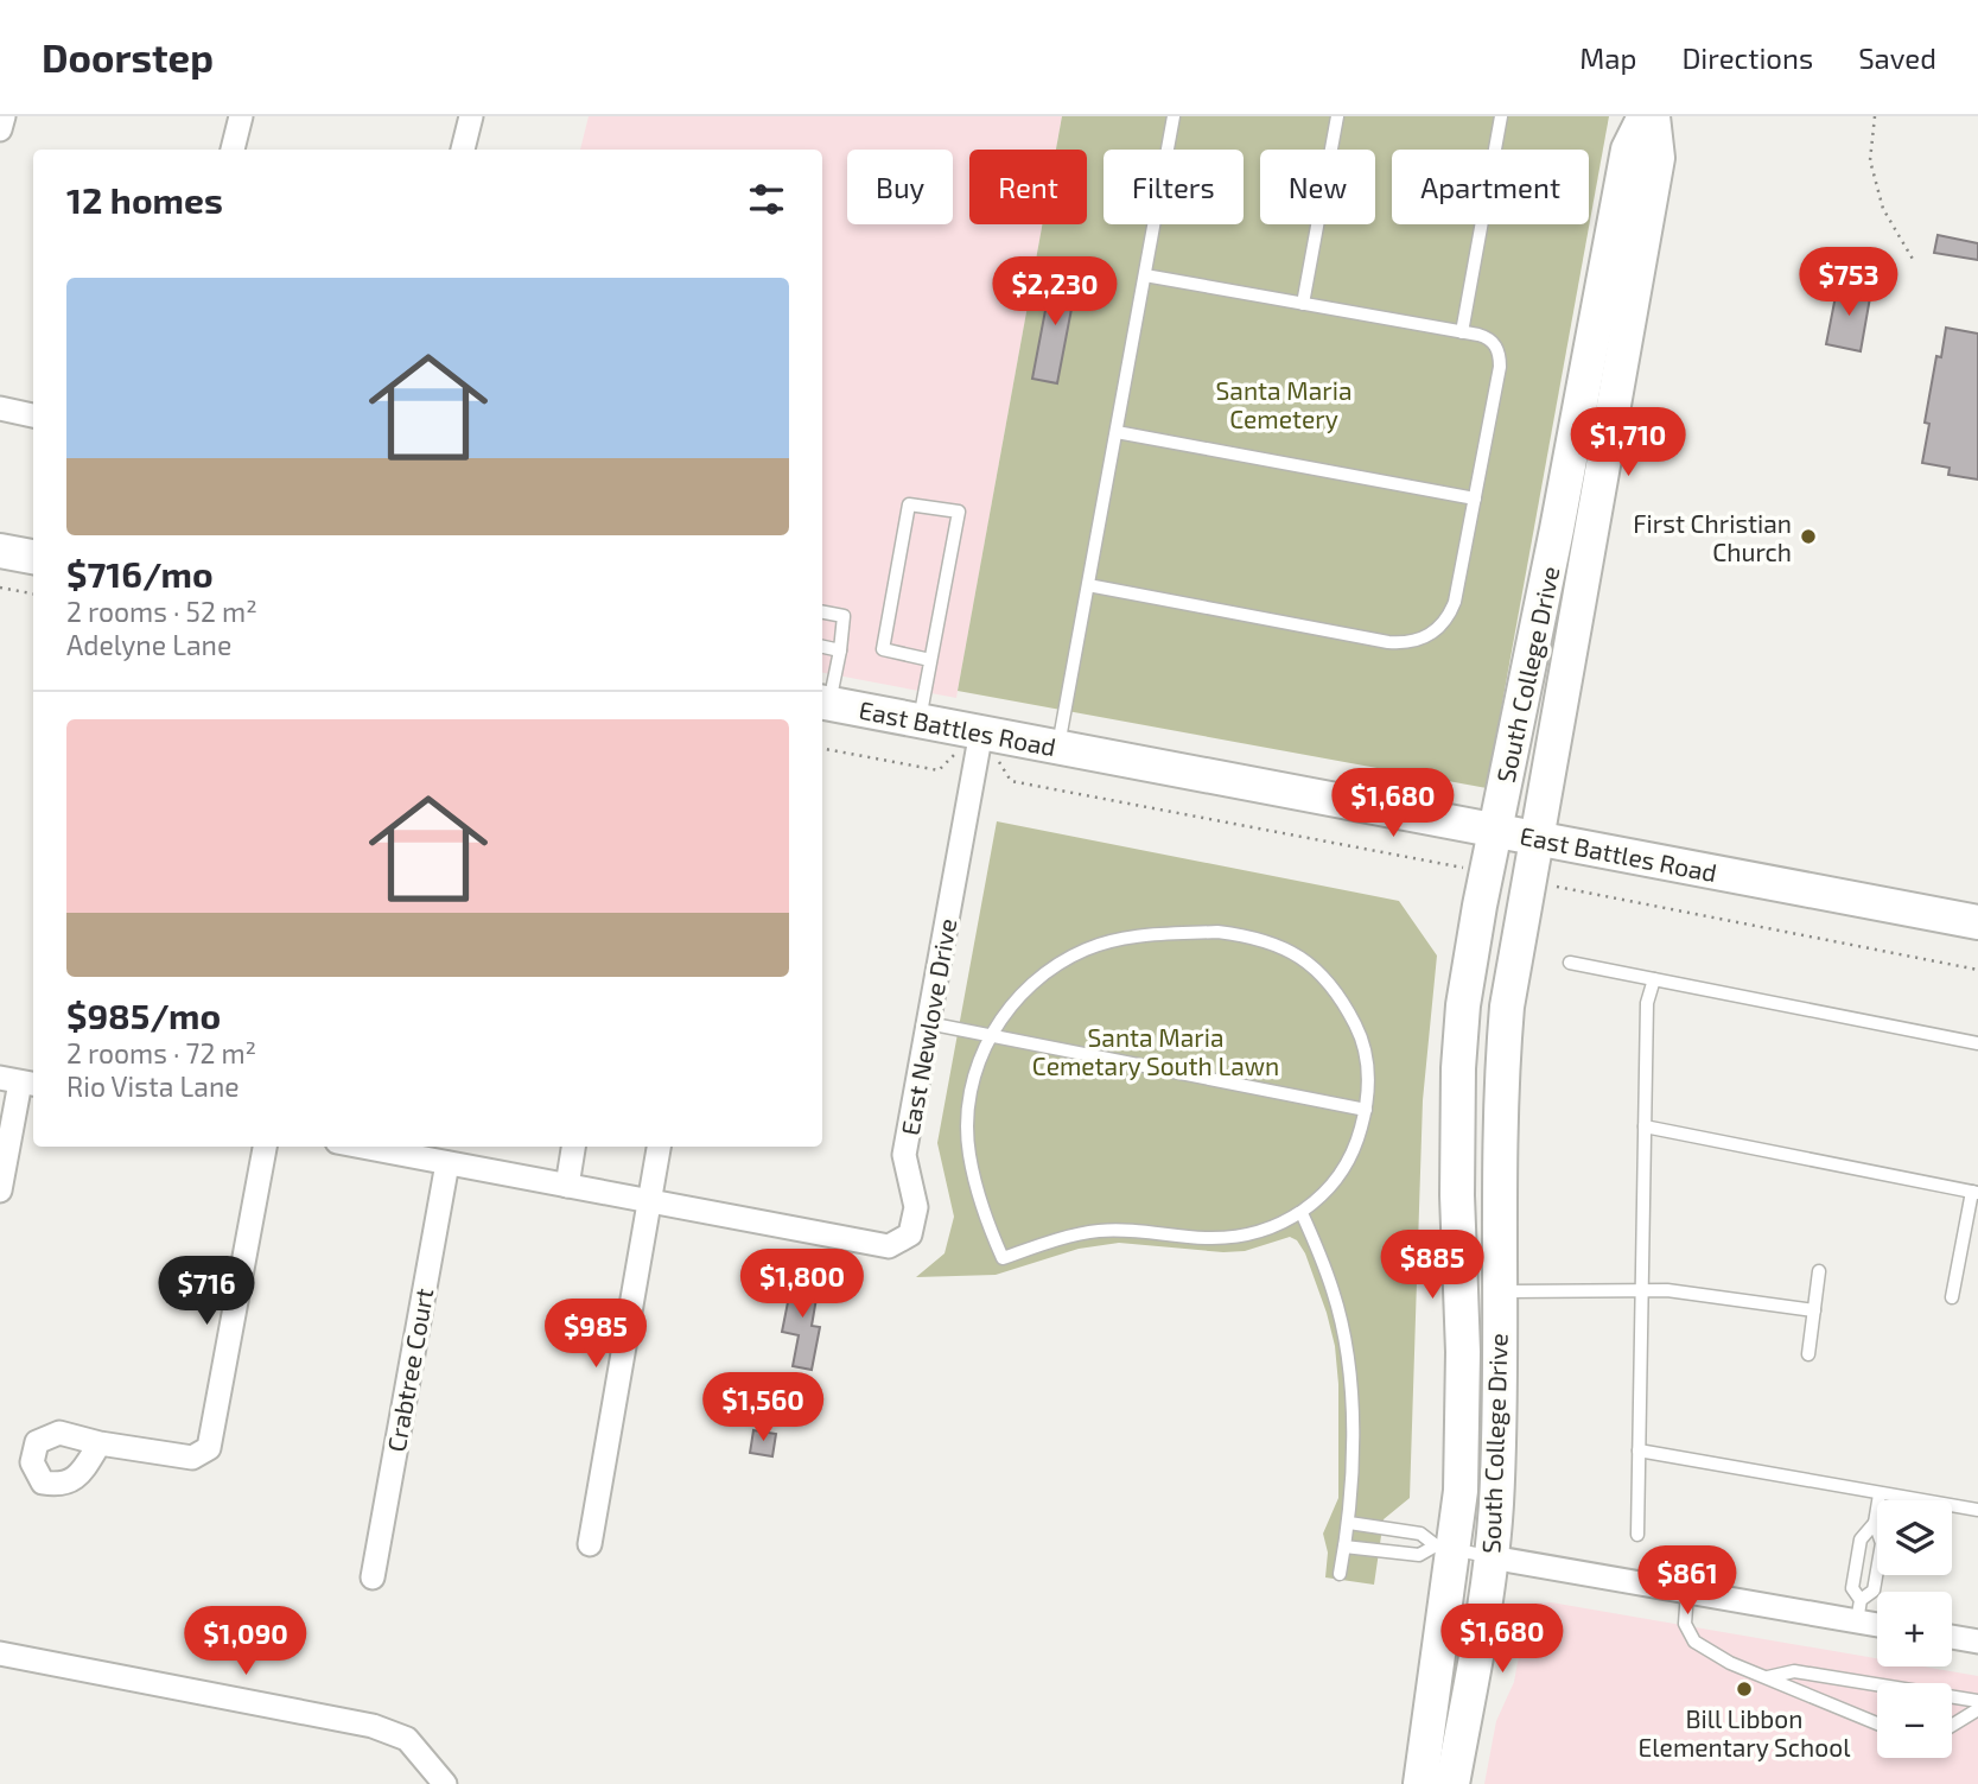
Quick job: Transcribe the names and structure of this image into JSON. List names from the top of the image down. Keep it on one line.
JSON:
{"streets":{"street":["South College Drive","East Battles Road","East Newlove Drive","Crabtree Court"]},"crossings":[["South College Drive","East Battles Road"],["East Battles Road","East Newlove Drive"],["East Newlove Drive","Crabtree Court"]],"parks":["Santa Maria Cemetery","Santa Maria Cemetary South Lawn"],"places":["First Christian Church","Bill Libbon Elementary School"],"page":{"header":"Doorstep","nav":["Map","Directions","Saved"],"chip":["Buy","Rent","Filters","New","Apartment"],"heading":"12 homes","price":["$753","$2,230","$1,710","$1,680","$885","$1,800","$716","$985","$1,560","$861","$1,680","$1,090"],"list":[{"name":"$716/mo","note":"2 rooms · 52 m² · Adelyne Lane"},{"name":"$985/mo","note":"2 rooms · 72 m² · Rio Vista Lane"}],"map_buttons":["+","−"]}}
